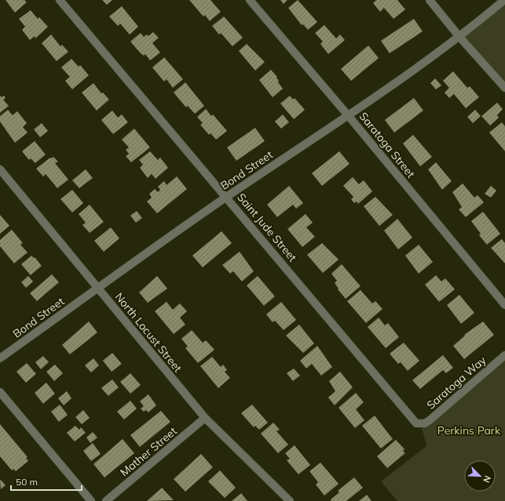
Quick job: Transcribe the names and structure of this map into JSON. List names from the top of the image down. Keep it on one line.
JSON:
{"streets":{"street":["Saratoga Street","Bond Street","Saint Jude Street","North Locust Street","Saratoga Way","Mather Street"]},"crossings":[["Saratoga Street","Bond Street"],["Bond Street","Saint Jude Street"],["Bond Street","North Locust Street"],["Saint Jude Street","Saratoga Way"],["North Locust Street","Mather Street"]],"parks":["Perkins Park"],"scale_bar":"50 m","north":"bottom right"}
